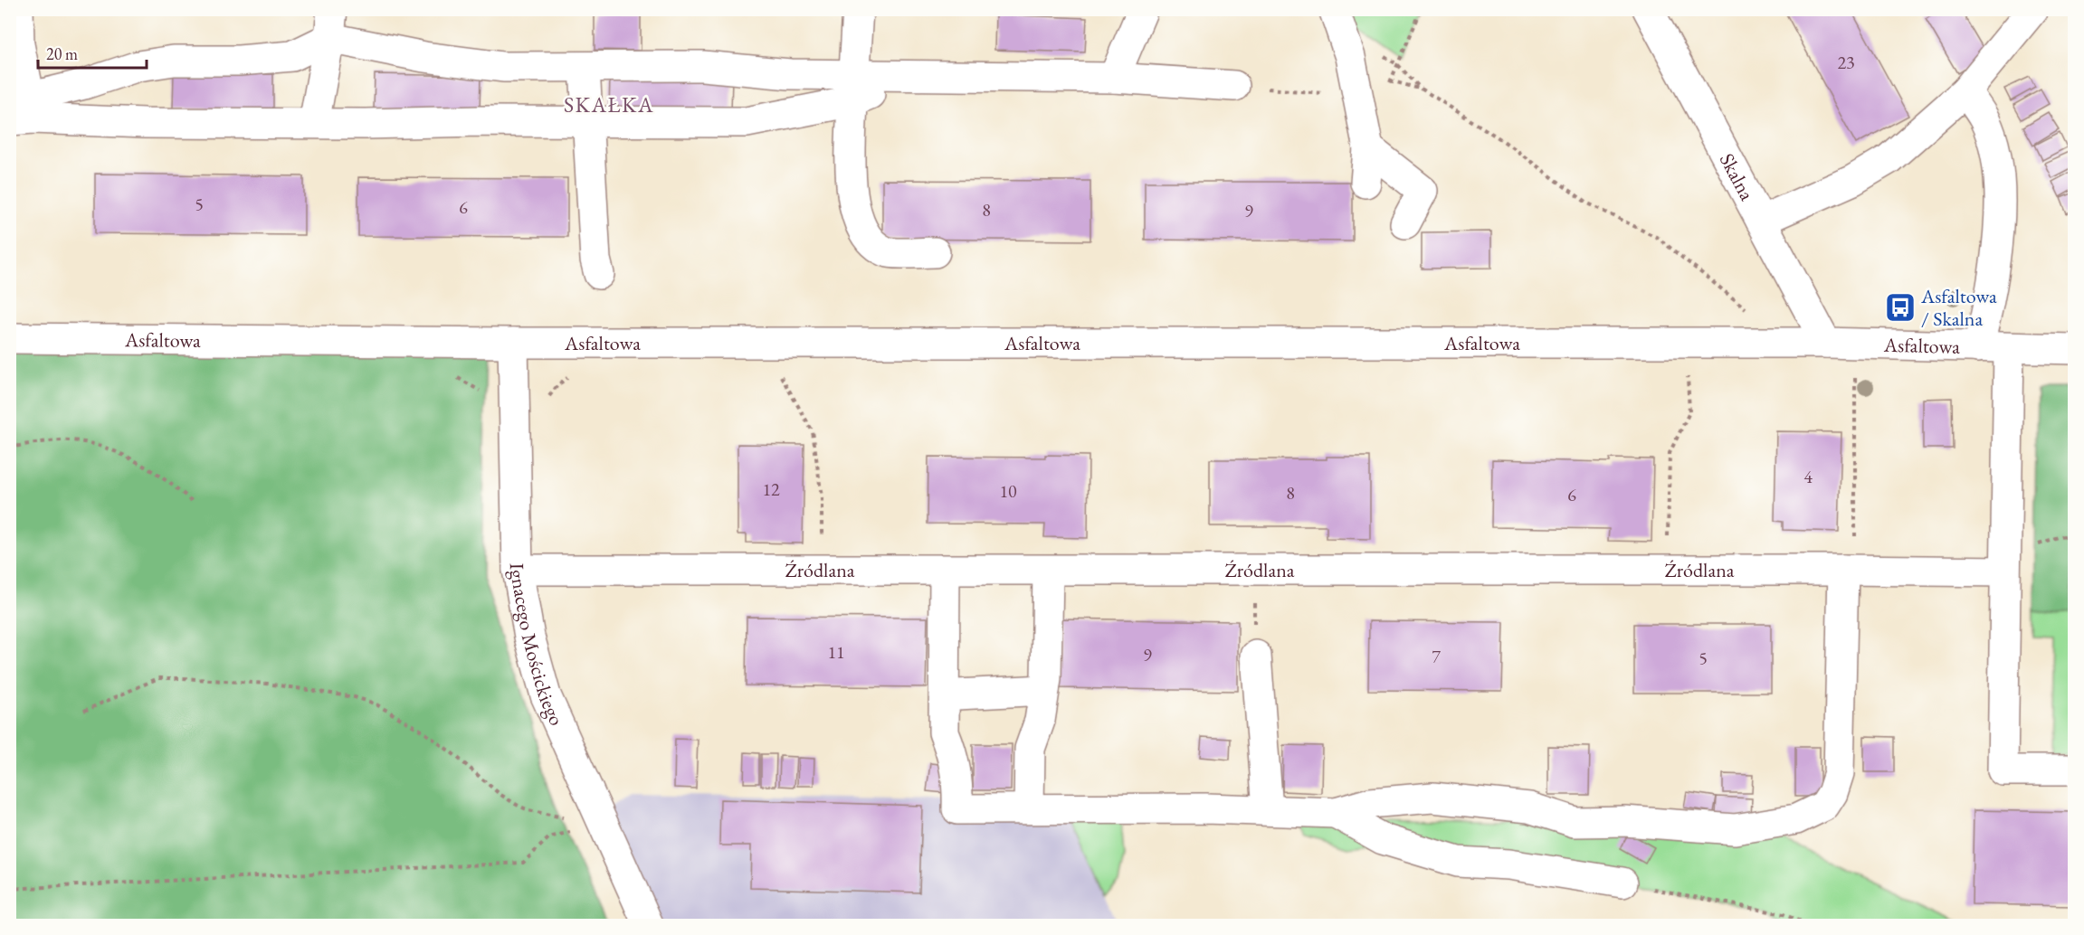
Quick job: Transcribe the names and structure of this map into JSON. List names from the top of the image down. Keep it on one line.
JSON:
{"streets":{"street":["Skalna","Asfaltowa","Źródlana","Ignacego Mościckiego"]},"crossings":[["Skalna","Asfaltowa"],["Asfaltowa","Ignacego Mościckiego"],["Źródlana","Ignacego Mościckiego"]],"districts":["SKAŁKA"],"places":{"bus stop":["Asfaltowa / Skalna"]},"house_numbers":["23","5","6","8","9","4","12","10","8","6","11","9","7","5"],"scale_bar":"20 m"}
